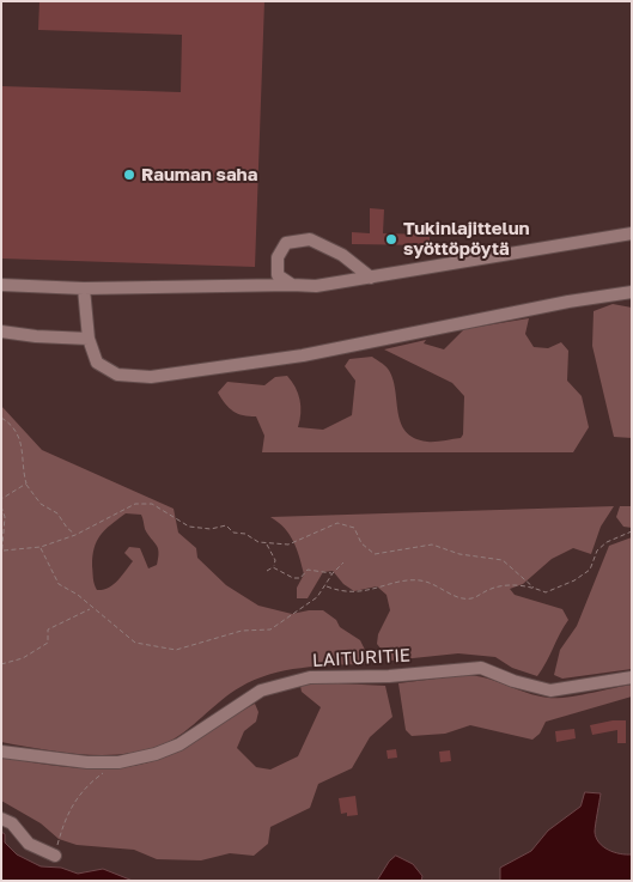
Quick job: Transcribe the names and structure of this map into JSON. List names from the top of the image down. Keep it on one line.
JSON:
{"streets":{"street":["LAITURITIE"]},"places":["Rauman saha","Tukinlajittelun syöttöpöytä"]}
